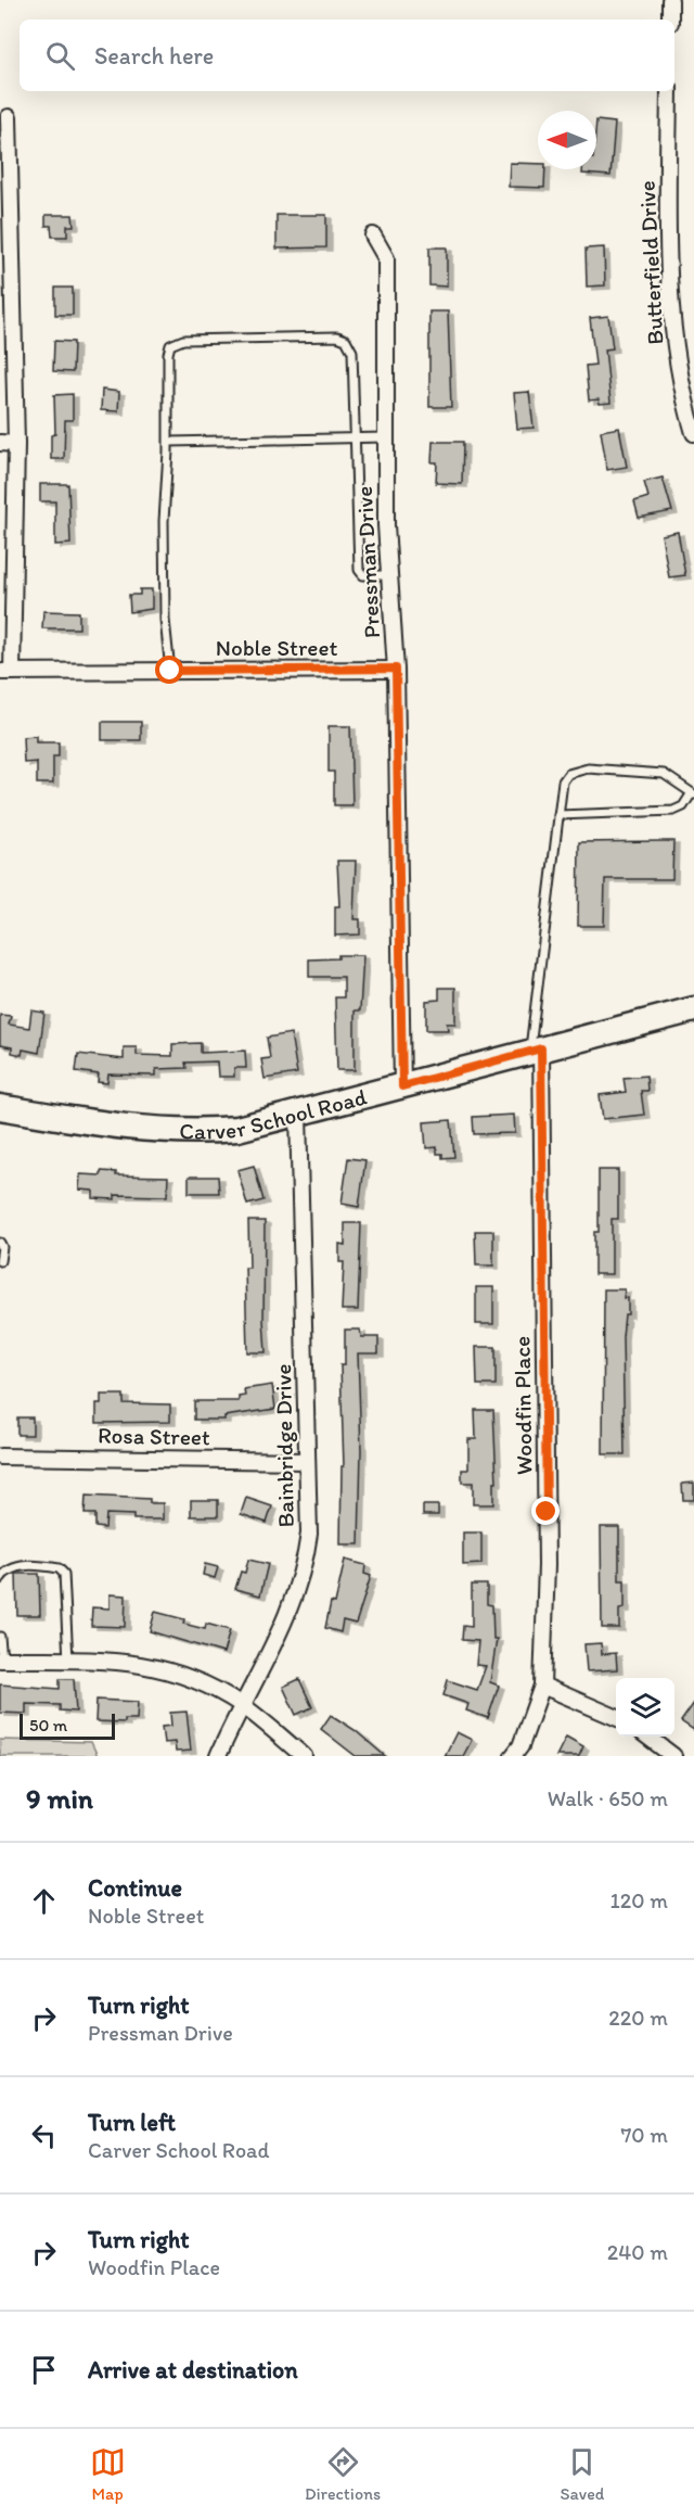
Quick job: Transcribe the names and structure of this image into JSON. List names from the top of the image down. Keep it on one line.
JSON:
{"streets":{"main road":["Carver School Road"],"street":["Butterfield Drive","Pressman Drive","Noble Street","Woodfin Place","Rosa Street","Bainbridge Drive"]},"crossings":[["Pressman Drive","Noble Street"],["Pressman Drive","Carver School Road"],["Carver School Road","Woodfin Place"],["Carver School Road","Bainbridge Drive"],["Rosa Street","Bainbridge Drive"]],"scale_bar":"50 m","north":"left","page":{"search":"Search here","scale":"50 m","heading":["9 min","Walk · 650 m"],"list":[["Continue","Noble Street","120 m"],["Turn right","Pressman Drive","220 m"],["Turn left","Carver School Road","70 m"],["Turn right","Woodfin Place","240 m"],"Arrive at destination"],"nav":["Map","Directions","Saved"]}}
